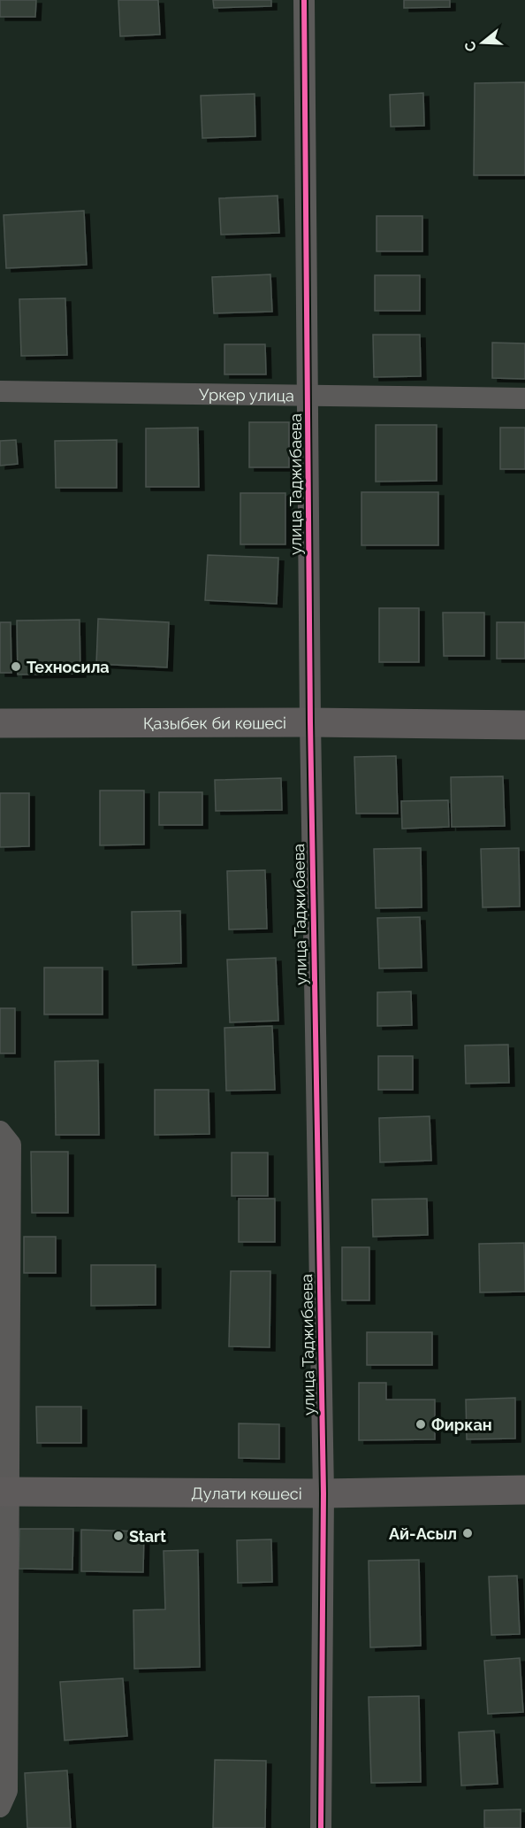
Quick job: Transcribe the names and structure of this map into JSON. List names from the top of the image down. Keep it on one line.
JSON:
{"streets":{"main road":["Қазыбек би көшесі","Дулати көшесі"],"street":["Уркер улица","улица Таджибаева"]},"crossings":[["Уркер улица","улица Таджибаева"],["улица Таджибаева","Қазыбек би көшесі"],["улица Таджибаева","Дулати көшесі"]],"places":["Техносила","Фиркан","Ай-Асыл","Start"],"north":"left"}
